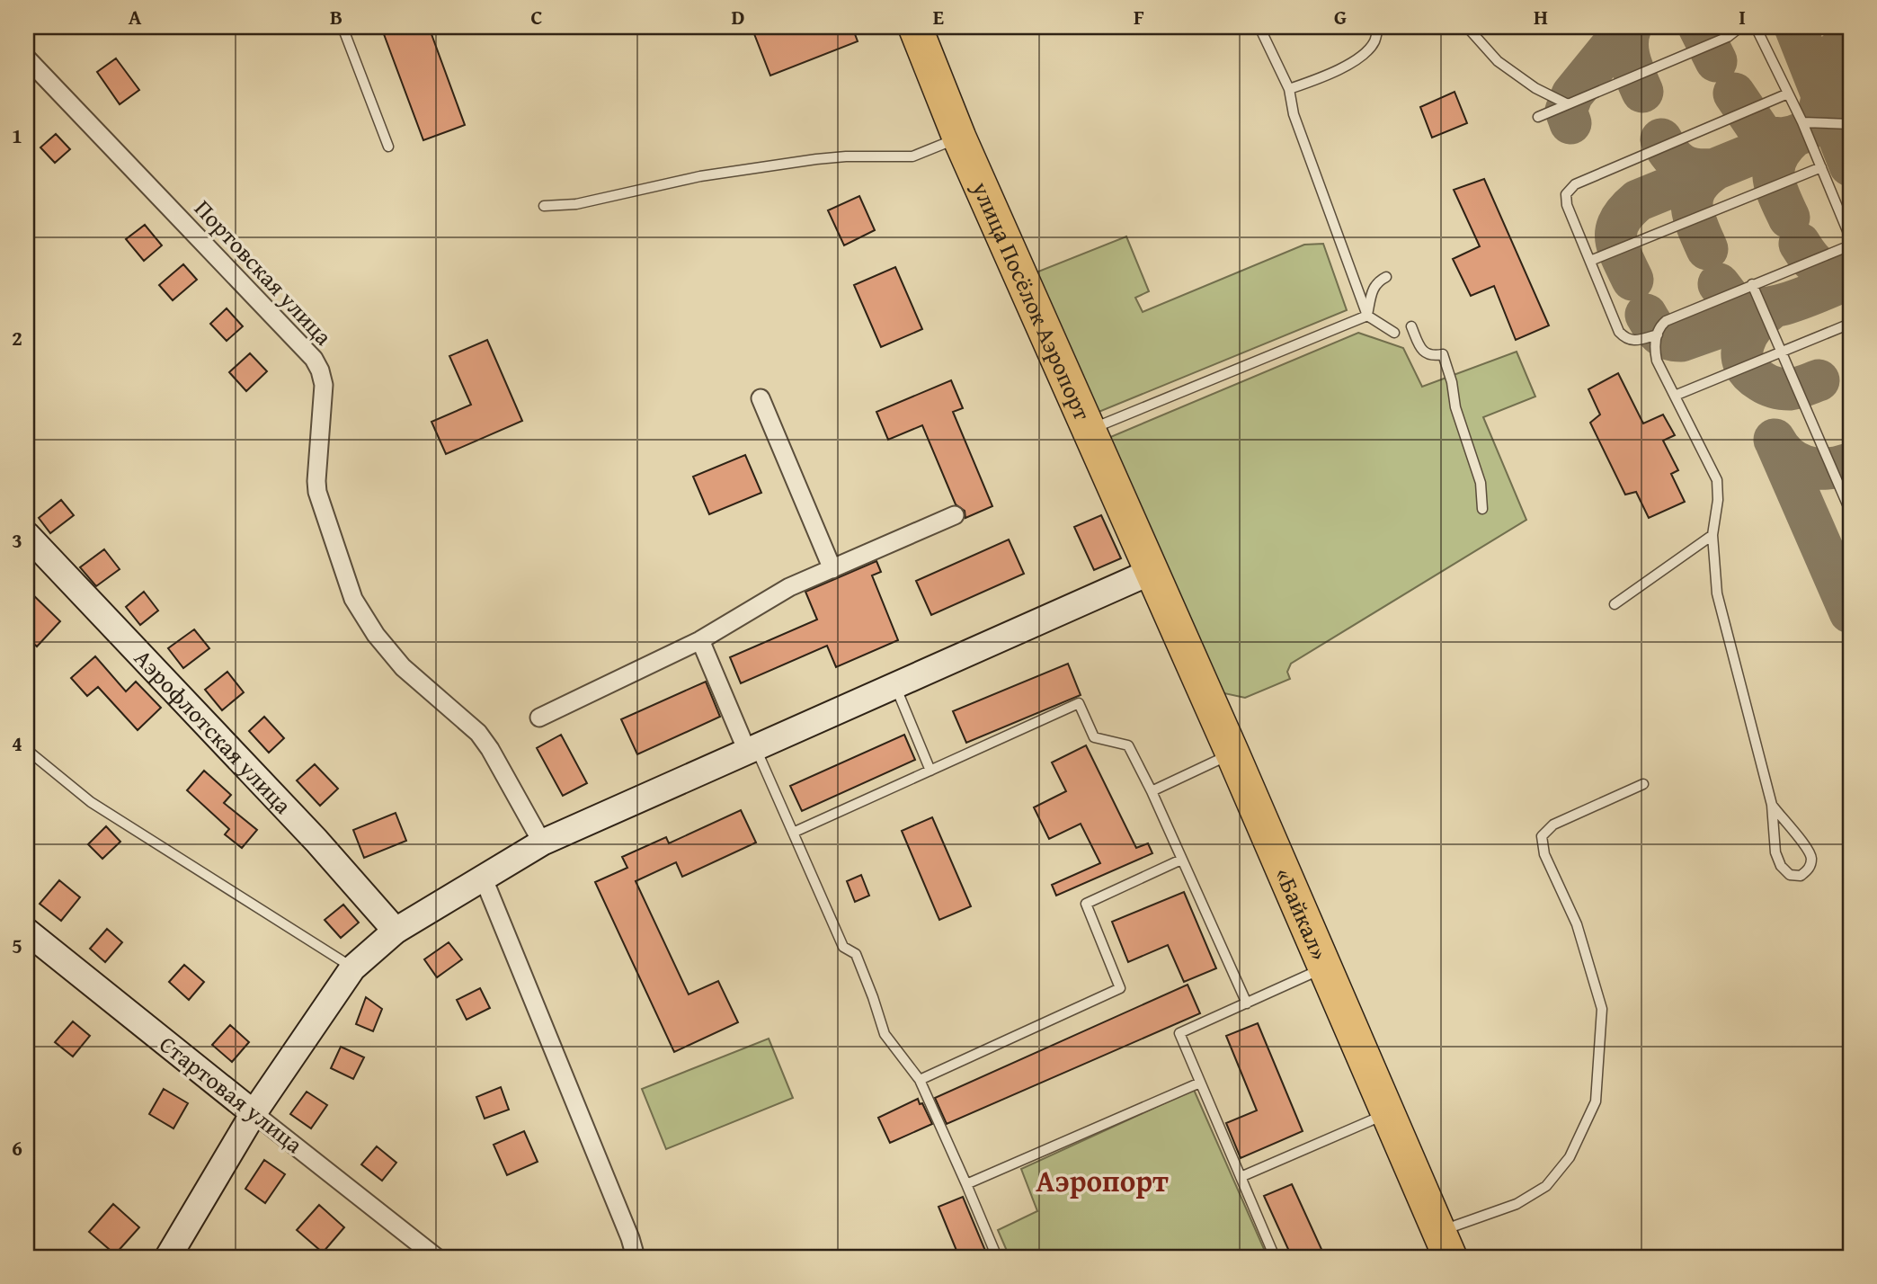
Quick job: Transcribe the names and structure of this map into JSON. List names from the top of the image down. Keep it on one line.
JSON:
{"streets":{"highway":["улица Посёлок Аэропорт","«Байкал»"],"main road":["Аэрофлотская улица","Стартовая улица"],"street":["Портовская улица"]},"crossings":[["улица Посёлок Аэропорт","«Байкал»"]],"districts":["Аэропорт"],"grid":{"columns":["A","B","C","D","E","F","G","H","I"],"rows":["1","2","3","4","5","6"]}}
